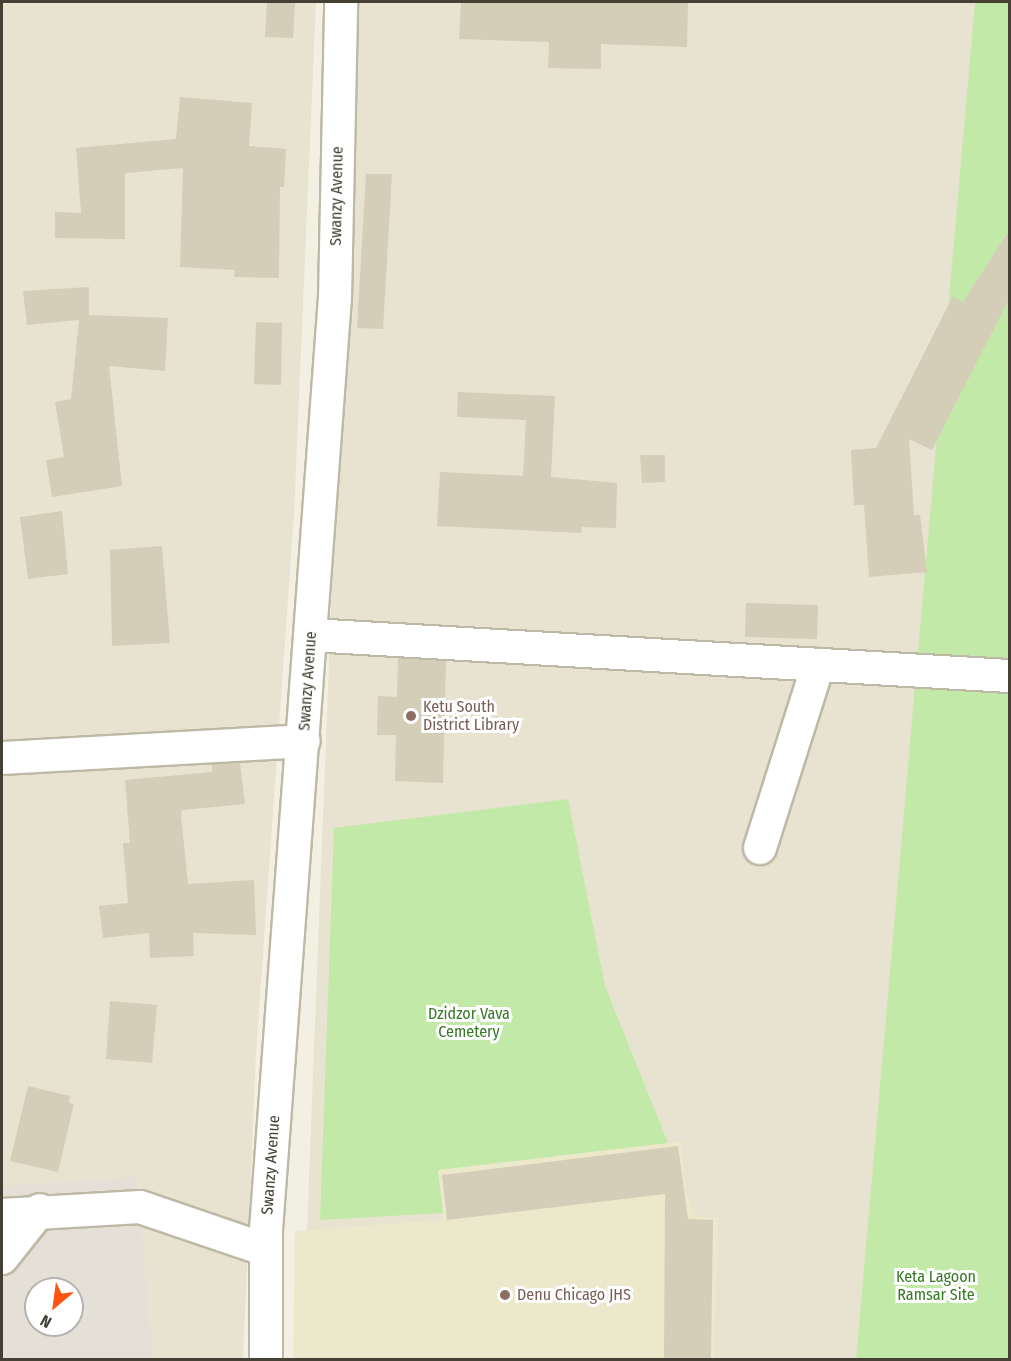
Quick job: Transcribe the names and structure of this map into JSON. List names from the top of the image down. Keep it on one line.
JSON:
{"streets":{"street":["Swanzy Avenue"]},"parks":["Dzidzor Vava Cemetery","Keta Lagoon Ramsar Site"],"places":["Ketu South District Library","Denu Chicago JHS"],"north":"bottom left"}
